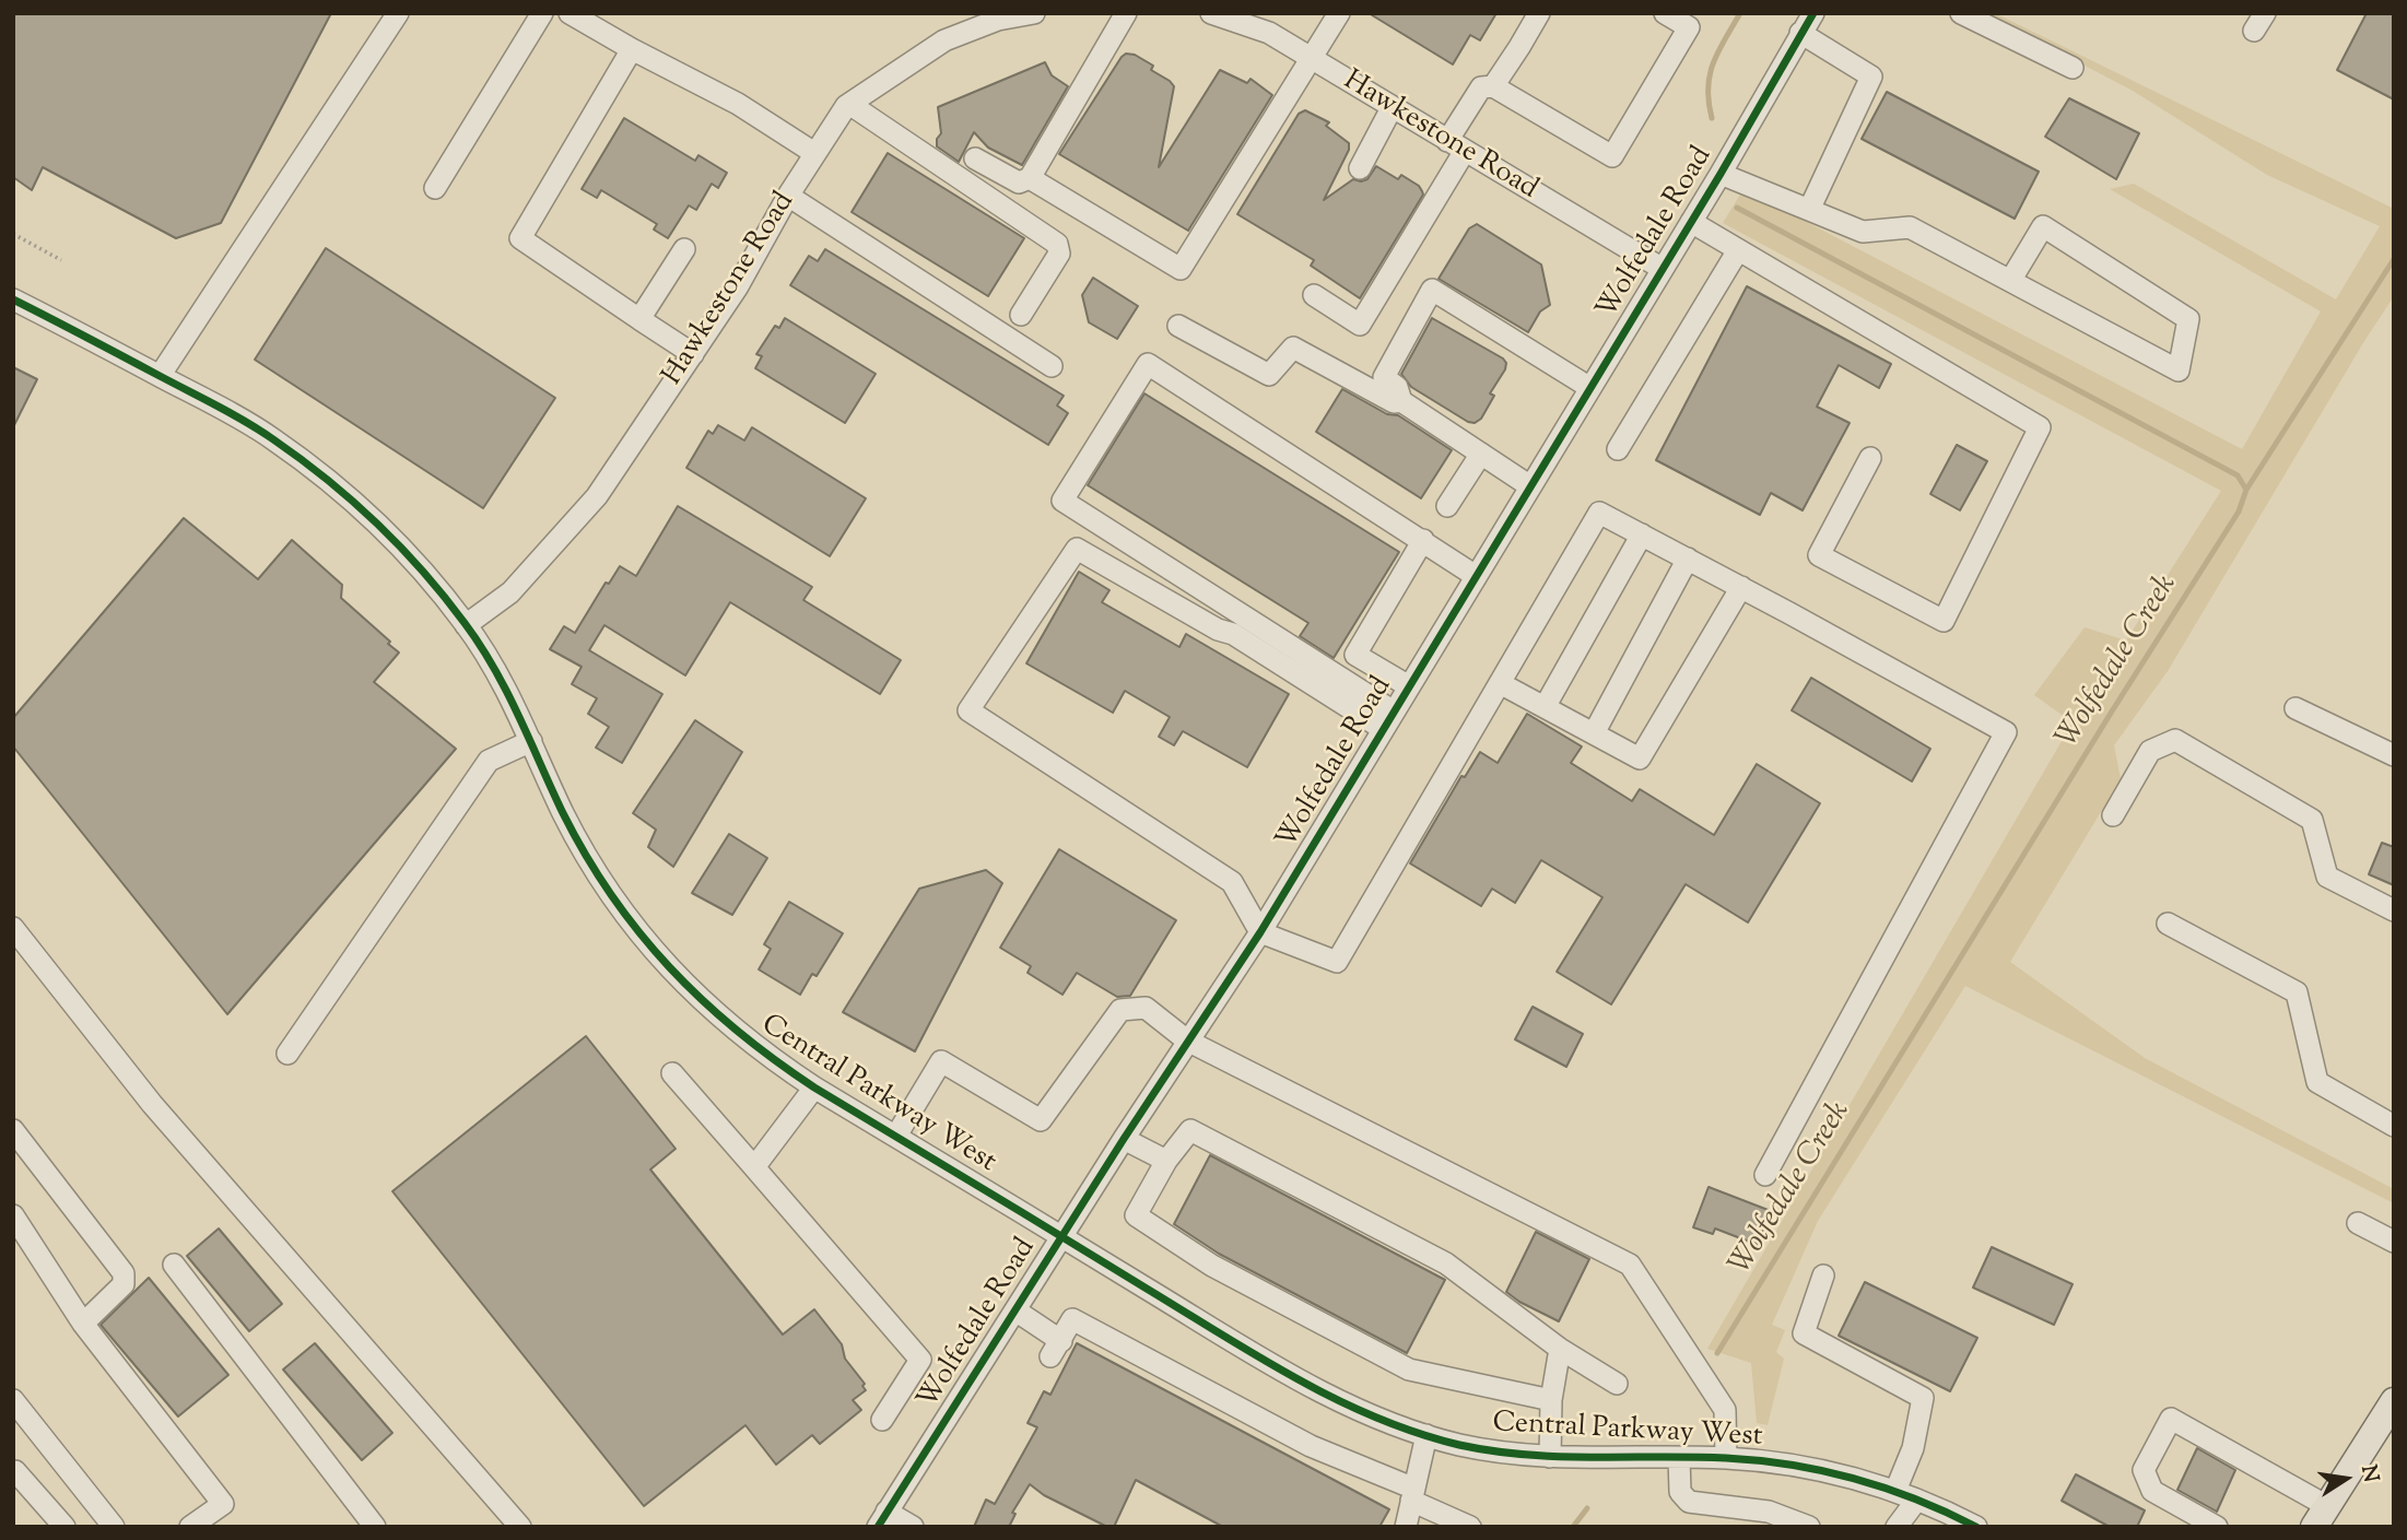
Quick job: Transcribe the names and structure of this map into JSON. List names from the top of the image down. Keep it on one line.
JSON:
{"streets":{"street":["Hawkestone Road","Wolfedale Road","Central Parkway West"]},"crossings":[["Hawkestone Road","Wolfedale Road"],["Hawkestone Road","Central Parkway West"],["Wolfedale Road","Central Parkway West"]],"water":["Wolfedale Creek"],"north":"right"}
